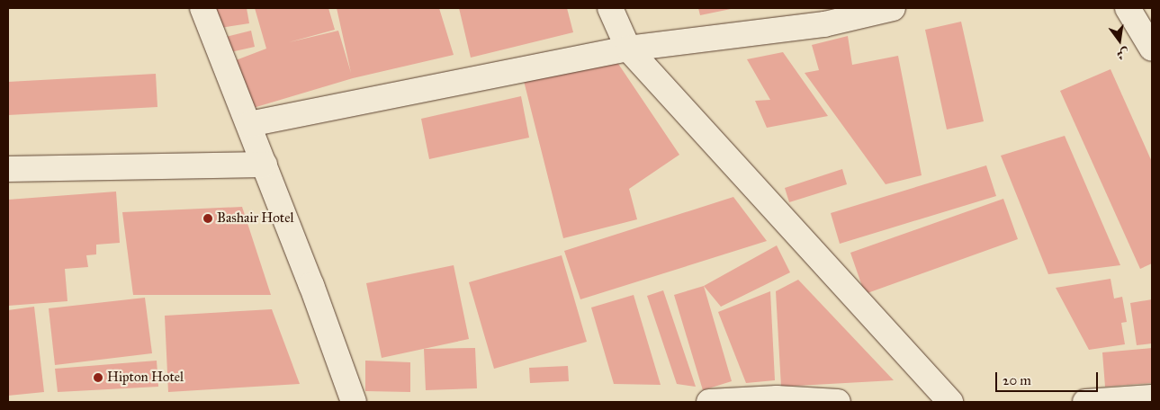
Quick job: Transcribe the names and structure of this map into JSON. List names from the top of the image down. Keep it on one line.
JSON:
{"places":["Bashair Hotel","Hipton Hotel"],"scale_bar":"20 m","north":"bottom"}
